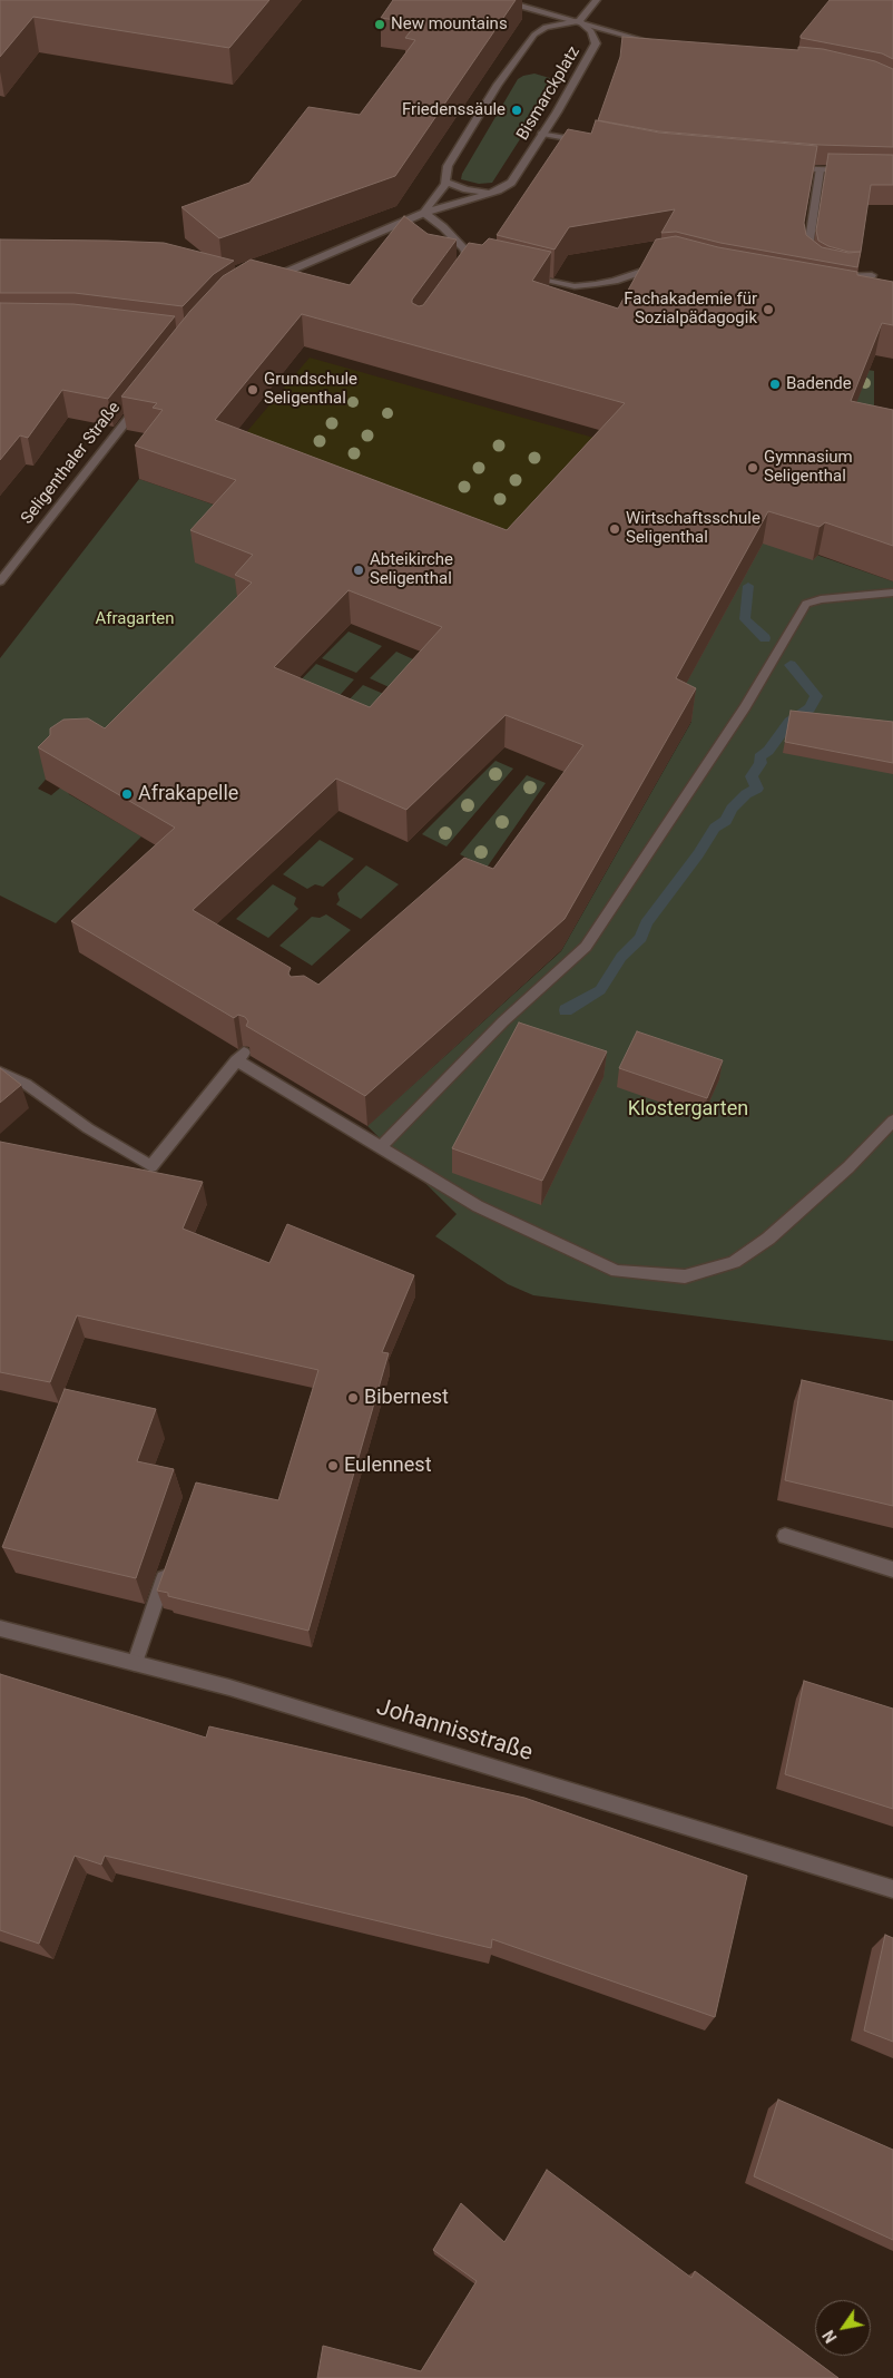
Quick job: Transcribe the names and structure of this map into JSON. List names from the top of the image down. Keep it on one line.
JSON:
{"streets":{"street":["Bismarckplatz","Seligenthaler Straße","Johannisstraße"]},"parks":["Afragarten","Klostergarten"],"places":["New mountains","Friedenssäule","Fachakademie für Sozialpädagogik","Badende","Grundschule Seligenthal","Gymnasium Seligenthal","Wirtschaftsschule Seligenthal","Abteikirche Seligenthal","Afrakapelle","Bibernest","Eulennest"],"north":"bottom left"}
